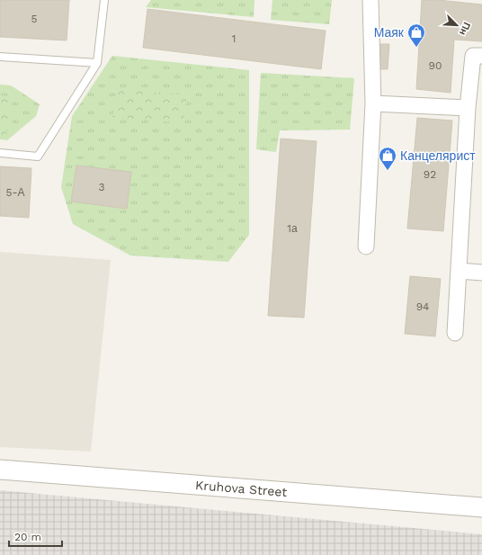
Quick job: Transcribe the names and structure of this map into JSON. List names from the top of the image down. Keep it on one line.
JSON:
{"streets":{"street":["Kruhova Street"]},"places":{"shop":["Маяк","Канцелярист"]},"house_numbers":["5","1","90","92","3","5-А","1а","94"],"scale_bar":"20 m","north":"bottom right"}
